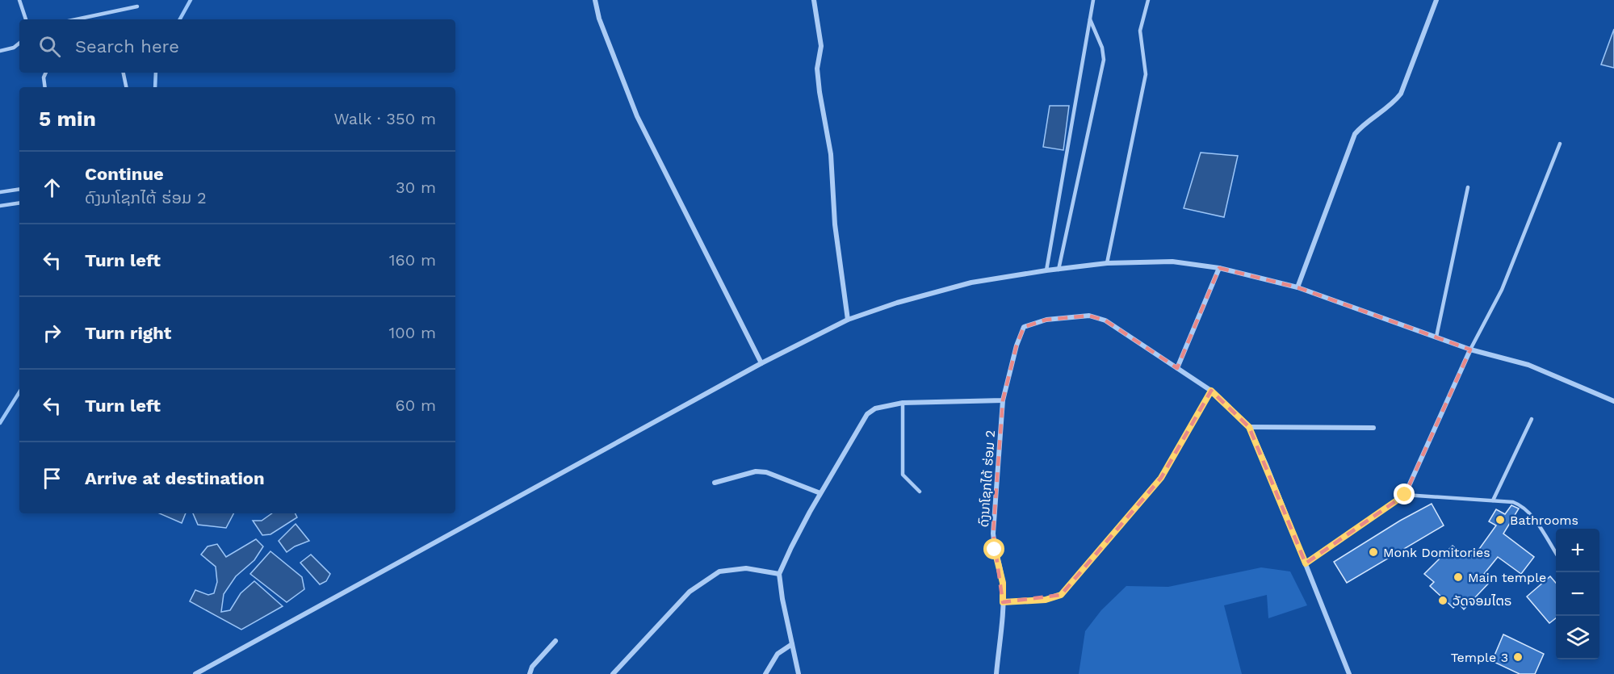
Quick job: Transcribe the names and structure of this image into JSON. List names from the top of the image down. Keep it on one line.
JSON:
{"streets":{"street":["ດົງນາໂຊກໄຕ້ ຮ່ອມ 2"]},"places":["Bathrooms","Monk Domitories","Main temple","ວັດຈອມໄຕຣ","Temple 3"],"page":{"search":"Search here","heading":["5 min","Walk · 350 m"],"list":[["Continue","ດົງນາໂຊກໄຕ້ ຮ່ອມ 2","30 m"],["Turn left","160 m"],["Turn right","100 m"],["Turn left","60 m"],"Arrive at destination"],"map_buttons":["+","−"]}}
